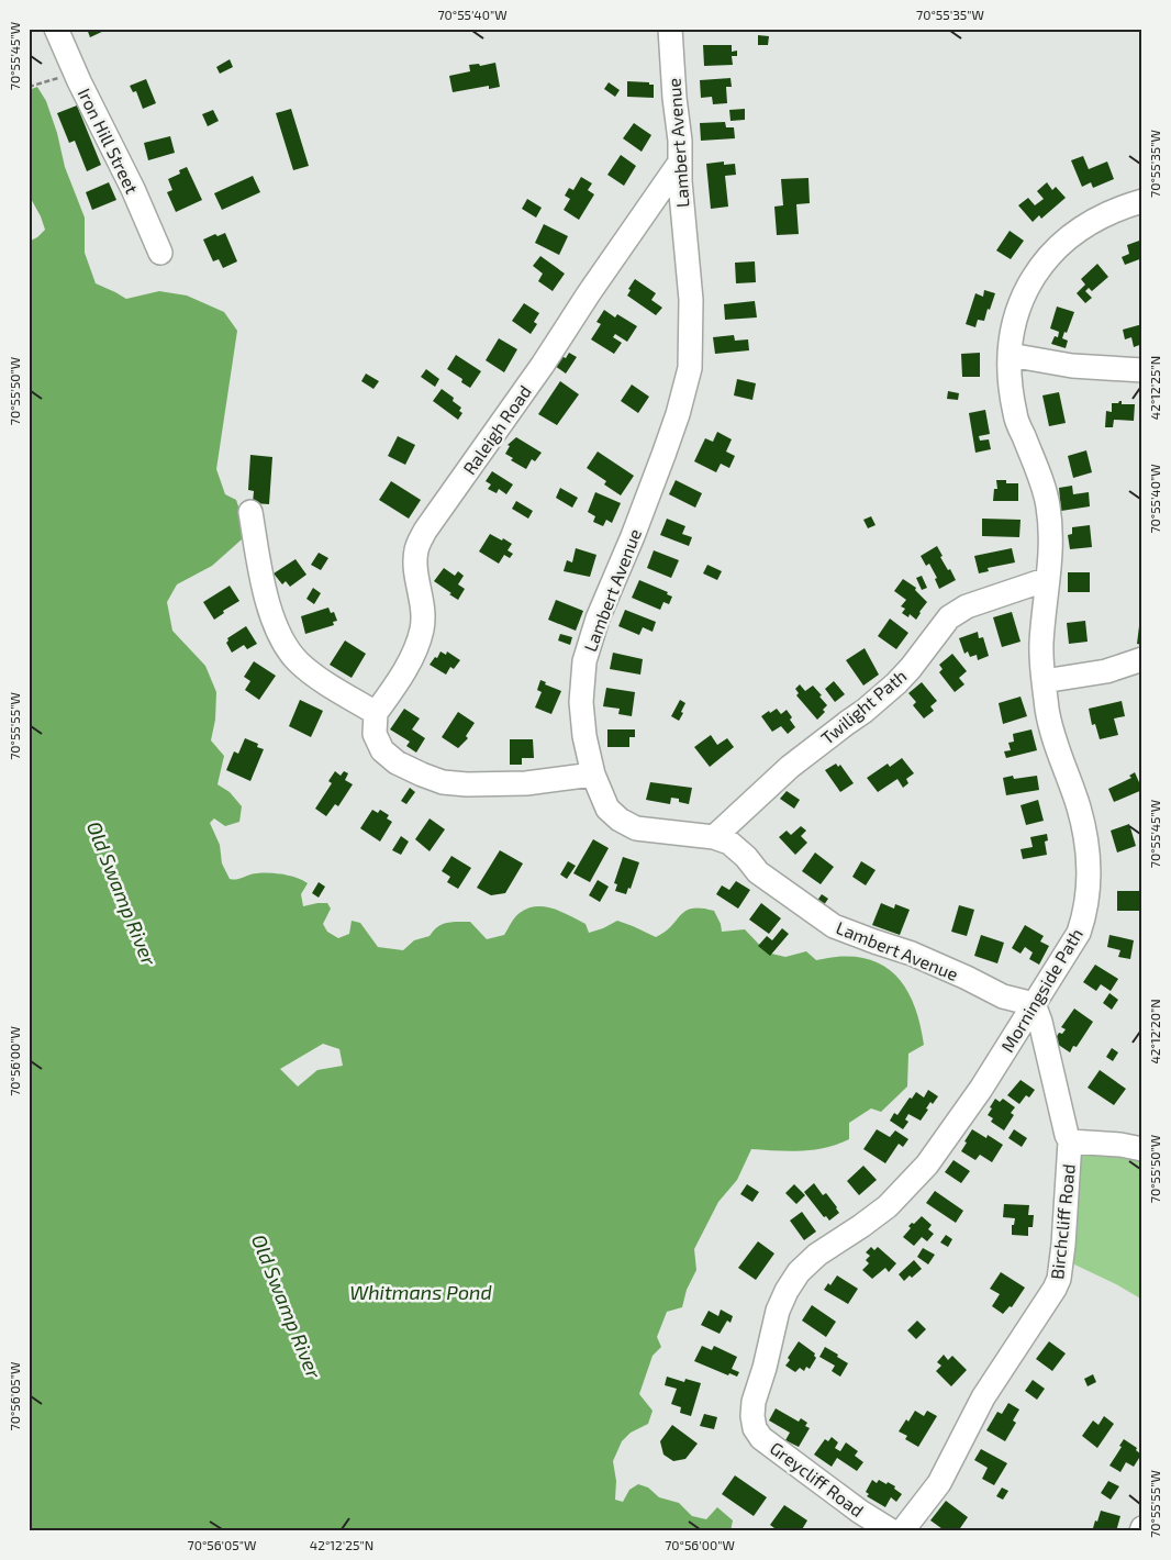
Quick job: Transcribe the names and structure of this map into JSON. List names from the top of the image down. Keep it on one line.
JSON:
{"streets":{"street":["Iron Hill Street","Lambert Avenue","Raleigh Road","Twilight Path","Morningside Path","Birchcliff Road","Greycliff Road"]},"crossings":[["Lambert Avenue","Raleigh Road"],["Lambert Avenue","Twilight Path"],["Lambert Avenue","Morningside Path"],["Lambert Avenue","Birchcliff Road"],["Twilight Path","Morningside Path"],["Morningside Path","Birchcliff Road"],["Morningside Path","Greycliff Road"]],"water":["Old Swamp River","Whitmans Pond"],"coordinates":["70°55'40\"W","70°55'35\"W","70°55'45\"W","42°12'25\"N","70°55'50\"W","70°55'55\"W","42°12'20\"N","70°56'00\"W","70°56'05\"W"]}
